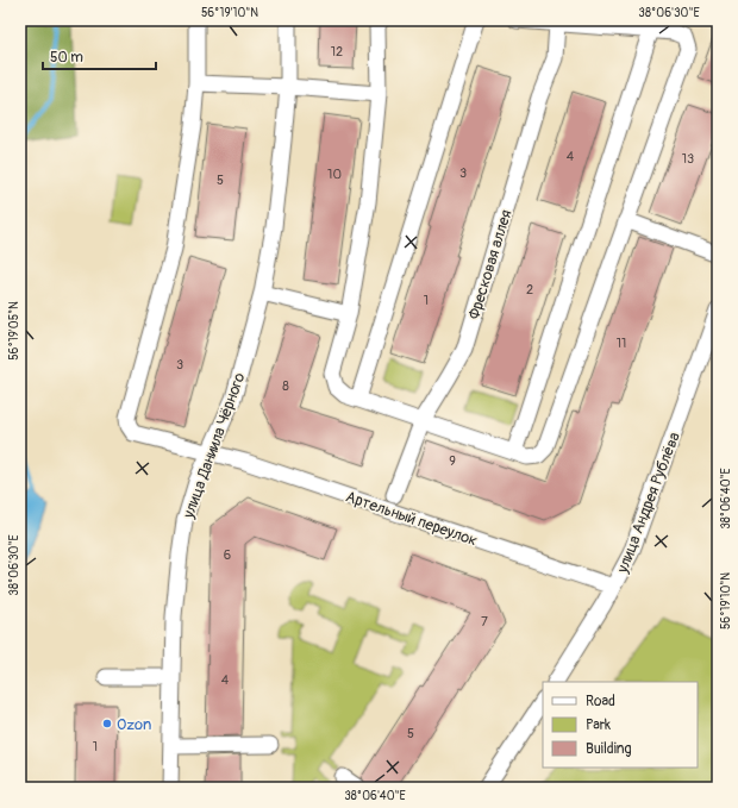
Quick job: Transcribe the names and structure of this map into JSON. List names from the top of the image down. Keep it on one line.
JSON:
{"streets":{"street":["Фресковая аллея","улица Даниила Чёрного","улица Андрея Рублёва","Артельный переулок"]},"crossings":[["улица Даниила Чёрного","Артельный переулок"],["улица Андрея Рублёва","Артельный переулок"]],"places":["Ozon"],"house_numbers":["12","4","13","3","10","5","2","1","11","3","8","9","6","7","4","5","1"],"legend":["Road","Park","Building"],"scale_bar":"50 m","coordinates":["56°19'10\"N","38°06'30\"E","56°19'05\"N","38°06'40\"E"]}
